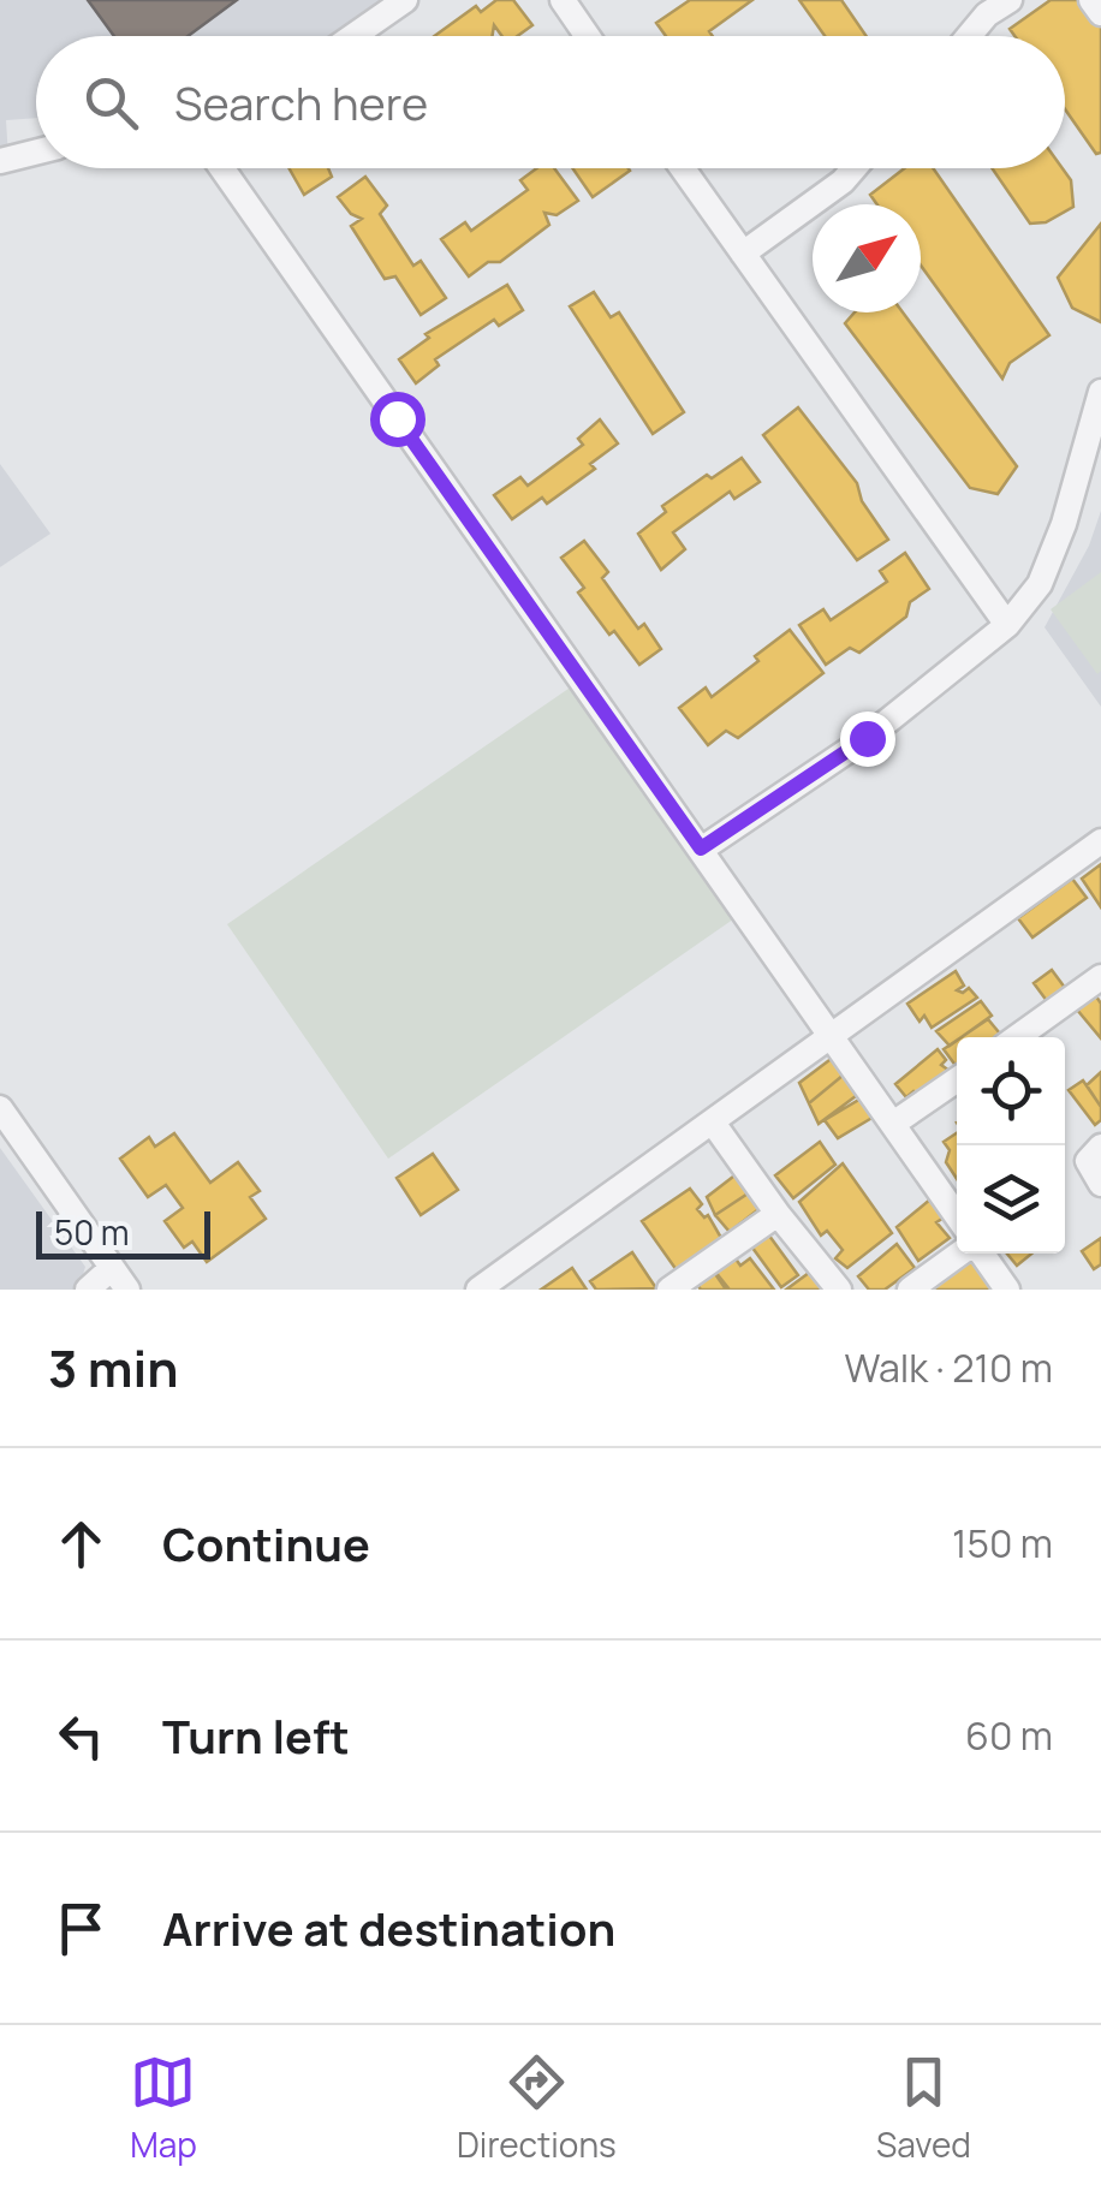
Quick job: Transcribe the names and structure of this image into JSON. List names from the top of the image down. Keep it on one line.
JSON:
{"scale_bar":"50 m","north":"top right","page":{"search":"Search here","scale":"50 m","heading":["3 min","Walk · 210 m"],"list":[["Continue","150 m"],["Turn left","60 m"],"Arrive at destination"],"nav":["Map","Directions","Saved"]}}
